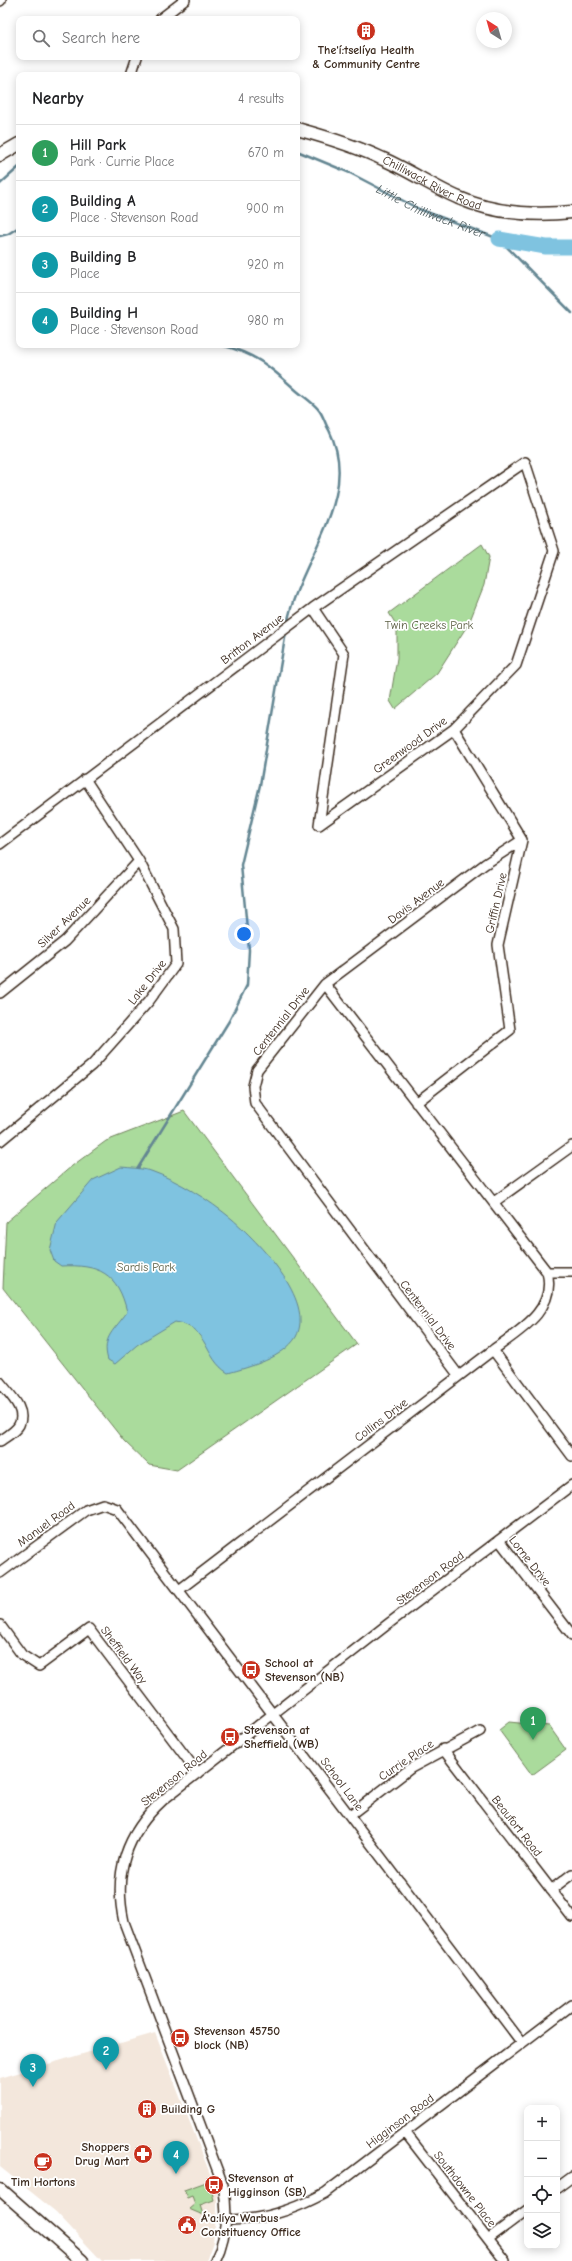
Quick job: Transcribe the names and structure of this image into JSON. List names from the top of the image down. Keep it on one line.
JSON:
{"streets":{"main road":["Chilliwack River Road"],"street":["Britton Avenue","Greenwood Drive","Davis Avenue","Griffin Drive","Silver Avenue","Lake Drive","Centennial Drive","Collins Drive","Manuel Road","Lorne Drive","Stevenson Road","Sheffield Way","Currie Place","School Lane","Beaufort Road","Higginson Road","Southdowne Place"]},"crossings":[["Britton Avenue","Greenwood Drive"],["Britton Avenue","Lake Drive"],["Davis Avenue","Griffin Drive"],["Davis Avenue","Centennial Drive"],["Griffin Drive","Centennial Drive"],["Silver Avenue","Lake Drive"],["Centennial Drive","Collins Drive"],["Collins Drive","School Lane"],["Manuel Road","School Lane"],["Lorne Drive","Stevenson Road"],["Stevenson Road","Sheffield Way"],["Stevenson Road","School Lane"],["Stevenson Road","Higginson Road"],["Currie Place","School Lane"],["Currie Place","Beaufort Road"],["School Lane","Higginson Road"],["Higginson Road","Southdowne Place"]],"water":["Little Chilliwack River"],"parks":["Twin Creeks Park","Sardis Park"],"places":{"building":["The'í:tselíya Health & Community Centre","Building G"],"bus stop":["School at Stevenson (NB)","Stevenson at Sheffield (WB)","Stevenson 45750 block (NB)","Stevenson at Higginson (SB)"],"pharmacy":["Shoppers Drug Mart"],"cafe":["Tim Hortons"],"public building":["Á'a:líya Warbus Constituency Office"]},"north":"top left","page":{"search":"Search here","heading":["Nearby","4 results"],"list":[{"mark":"1","name":"Hill Park","note":"Park · Currie Place","value":"670 m"},{"mark":"2","name":"Building A","note":"Place · Stevenson Road","value":"900 m"},{"mark":"3","name":"Building B","note":"Place","value":"920 m"},{"mark":"4","name":"Building H","note":"Place · Stevenson Road","value":"980 m"}],"pins":["1","2","3","4"],"map_buttons":["+","−"]}}
